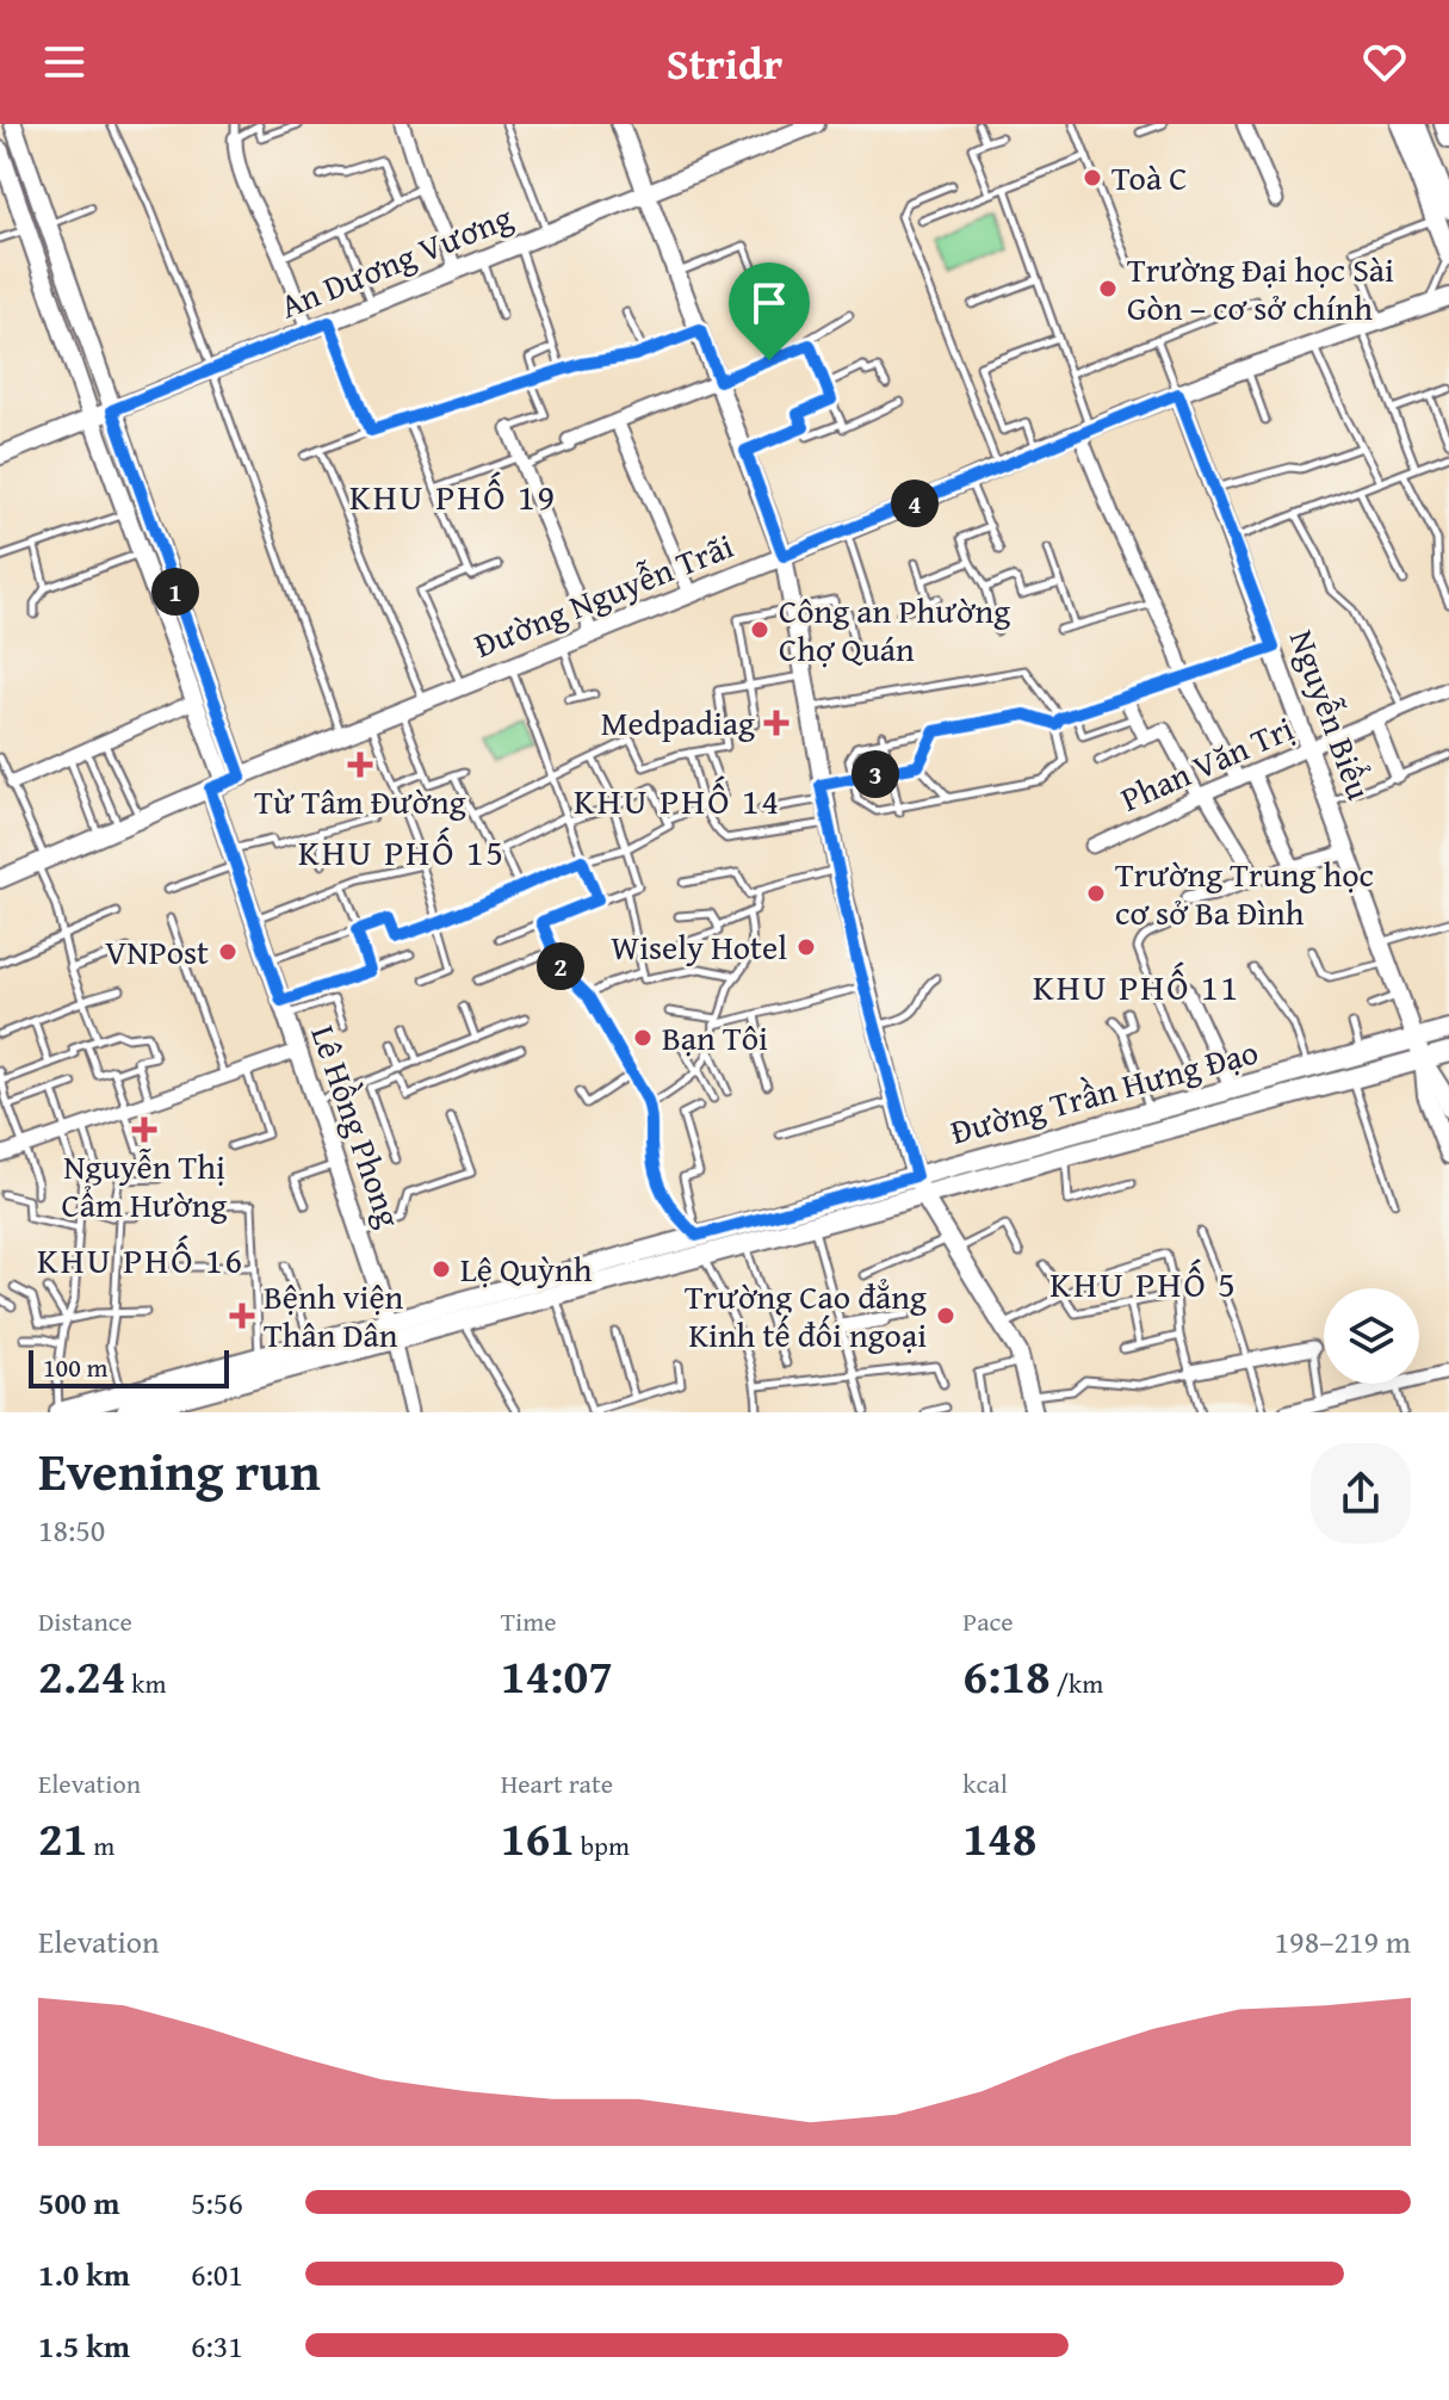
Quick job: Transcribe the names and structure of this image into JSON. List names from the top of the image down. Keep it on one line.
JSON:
{"streets":{"main road":["An Dương Vương","Đường Nguyễn Trãi","Nguyễn Biểu","Đường Trần Hưng Đạo","Lê Hồng Phong"],"street":["Phan Văn Trị"]},"crossings":[["An Dương Vương","Lê Hồng Phong"],["Đường Nguyễn Trãi","Nguyễn Biểu"],["Đường Nguyễn Trãi","Lê Hồng Phong"],["Nguyễn Biểu","Phan Văn Trị"],["Nguyễn Biểu","Đường Trần Hưng Đạo"],["Đường Trần Hưng Đạo","Lê Hồng Phong"]],"districts":["KHU PHỐ 19","KHU PHỐ 14","KHU PHỐ 15","KHU PHỐ 11","KHU PHỐ 16","KHU PHỐ 5"],"places":{"other":["Toà C","Trường Đại học Sài Gòn – cơ sở chính","Công an Phường Chợ Quán","Trường Trung học cơ sở Ba Đình","Wisely Hotel","VNPost","Bạn Tôi","Lệ Quỳnh","Trường Cao đẳng Kinh tế đối ngoại"],"health":["Medpadiag","Từ Tâm Đường","Nguyễn Thị Cẩm Hường","Bệnh viện Thân Dân"]},"scale_bar":"100 m","page":{"header":"Stridr","pins":["4","1","3","2"],"scale":"100 m","heading":["Evening run","18:50"],"stats":[["Distance","2.24 km"],["Time","14:07"],["Pace","6:18 /km"],["Elevation","21 m"],["Heart rate","161 bpm"],["kcal","148"]],"chart":["Elevation","198–219 m"],"list":[{"name":"500 m","note":"5:56"},{"name":"1.0 km","note":"6:01"},{"name":"1.5 km","note":"6:31"}]}}
